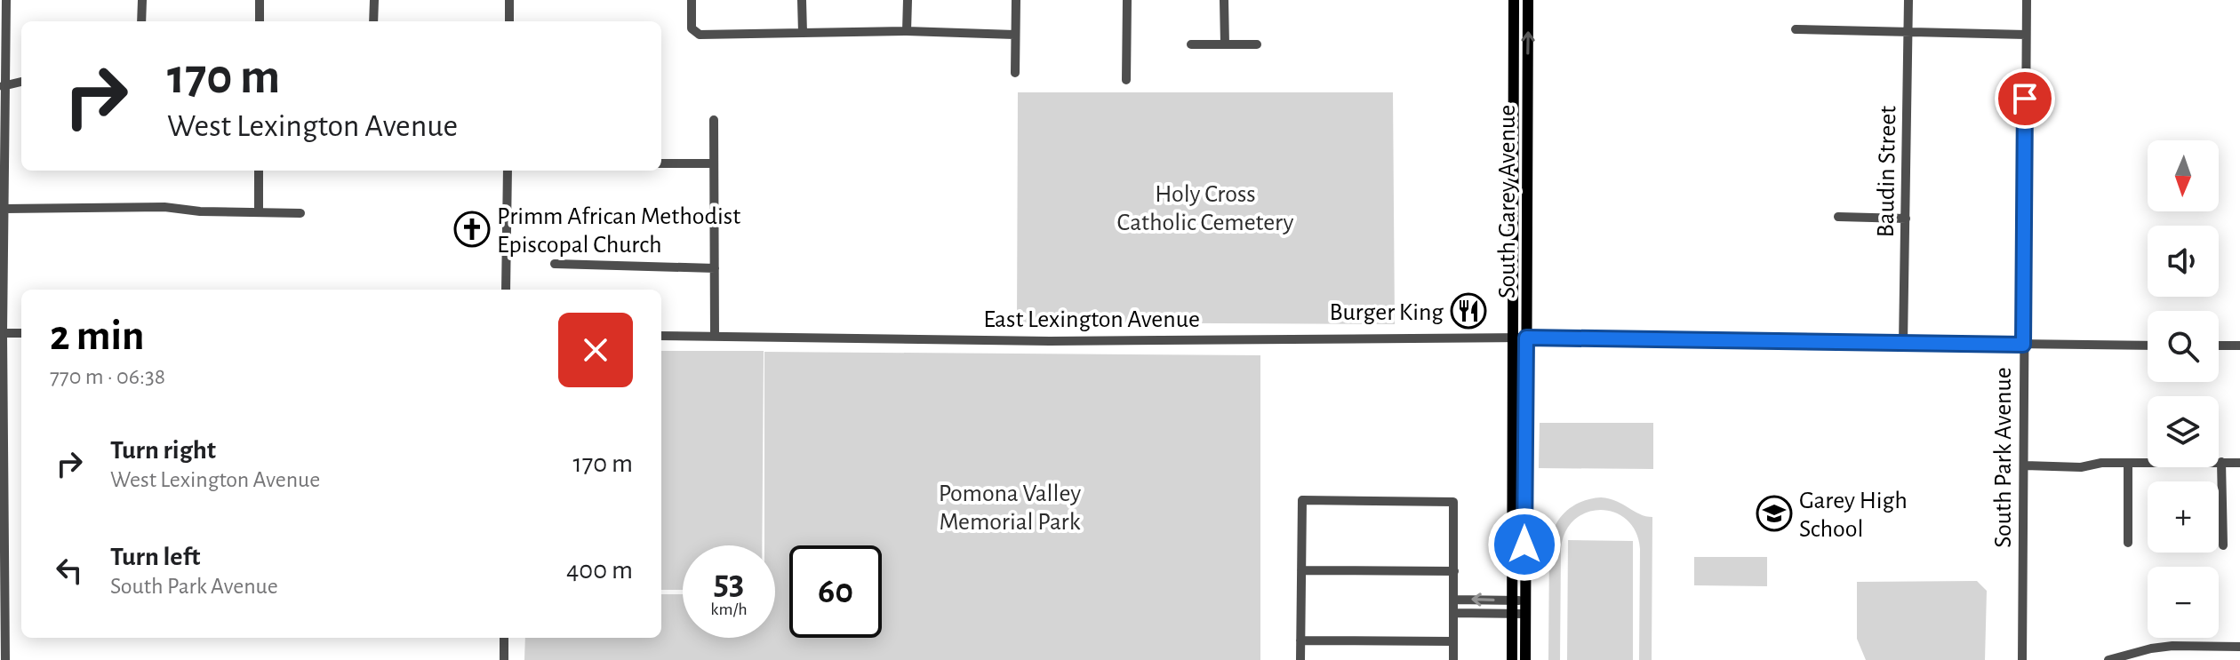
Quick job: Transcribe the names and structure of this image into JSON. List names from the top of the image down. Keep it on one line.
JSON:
{"streets":{"main road":["South Garey Avenue"],"street":["Baudin Street","East Lexington Avenue","South Park Avenue"]},"crossings":[["Baudin Street","East Lexington Avenue"],["South Garey Avenue","East Lexington Avenue"],["East Lexington Avenue","South Park Avenue"]],"parks":["Holy Cross Catholic Cemetery","Pomona Valley Memorial Park"],"places":{"church":["Primm African Methodist Episcopal Church"],"restaurant":["Burger King"],"school or university":["Garey High School"]},"north":"bottom","page":{"turn":["170 m","West Lexington Avenue"],"map_buttons":["+","−"],"heading":["2 min","770 m · 06:38"],"list":[{"name":"Turn right","note":"West Lexington Avenue","value":"170 m"},{"name":"Turn left","note":"South Park Avenue","value":"400 m"}],"speed":"53 km/h","limit":"60"}}
